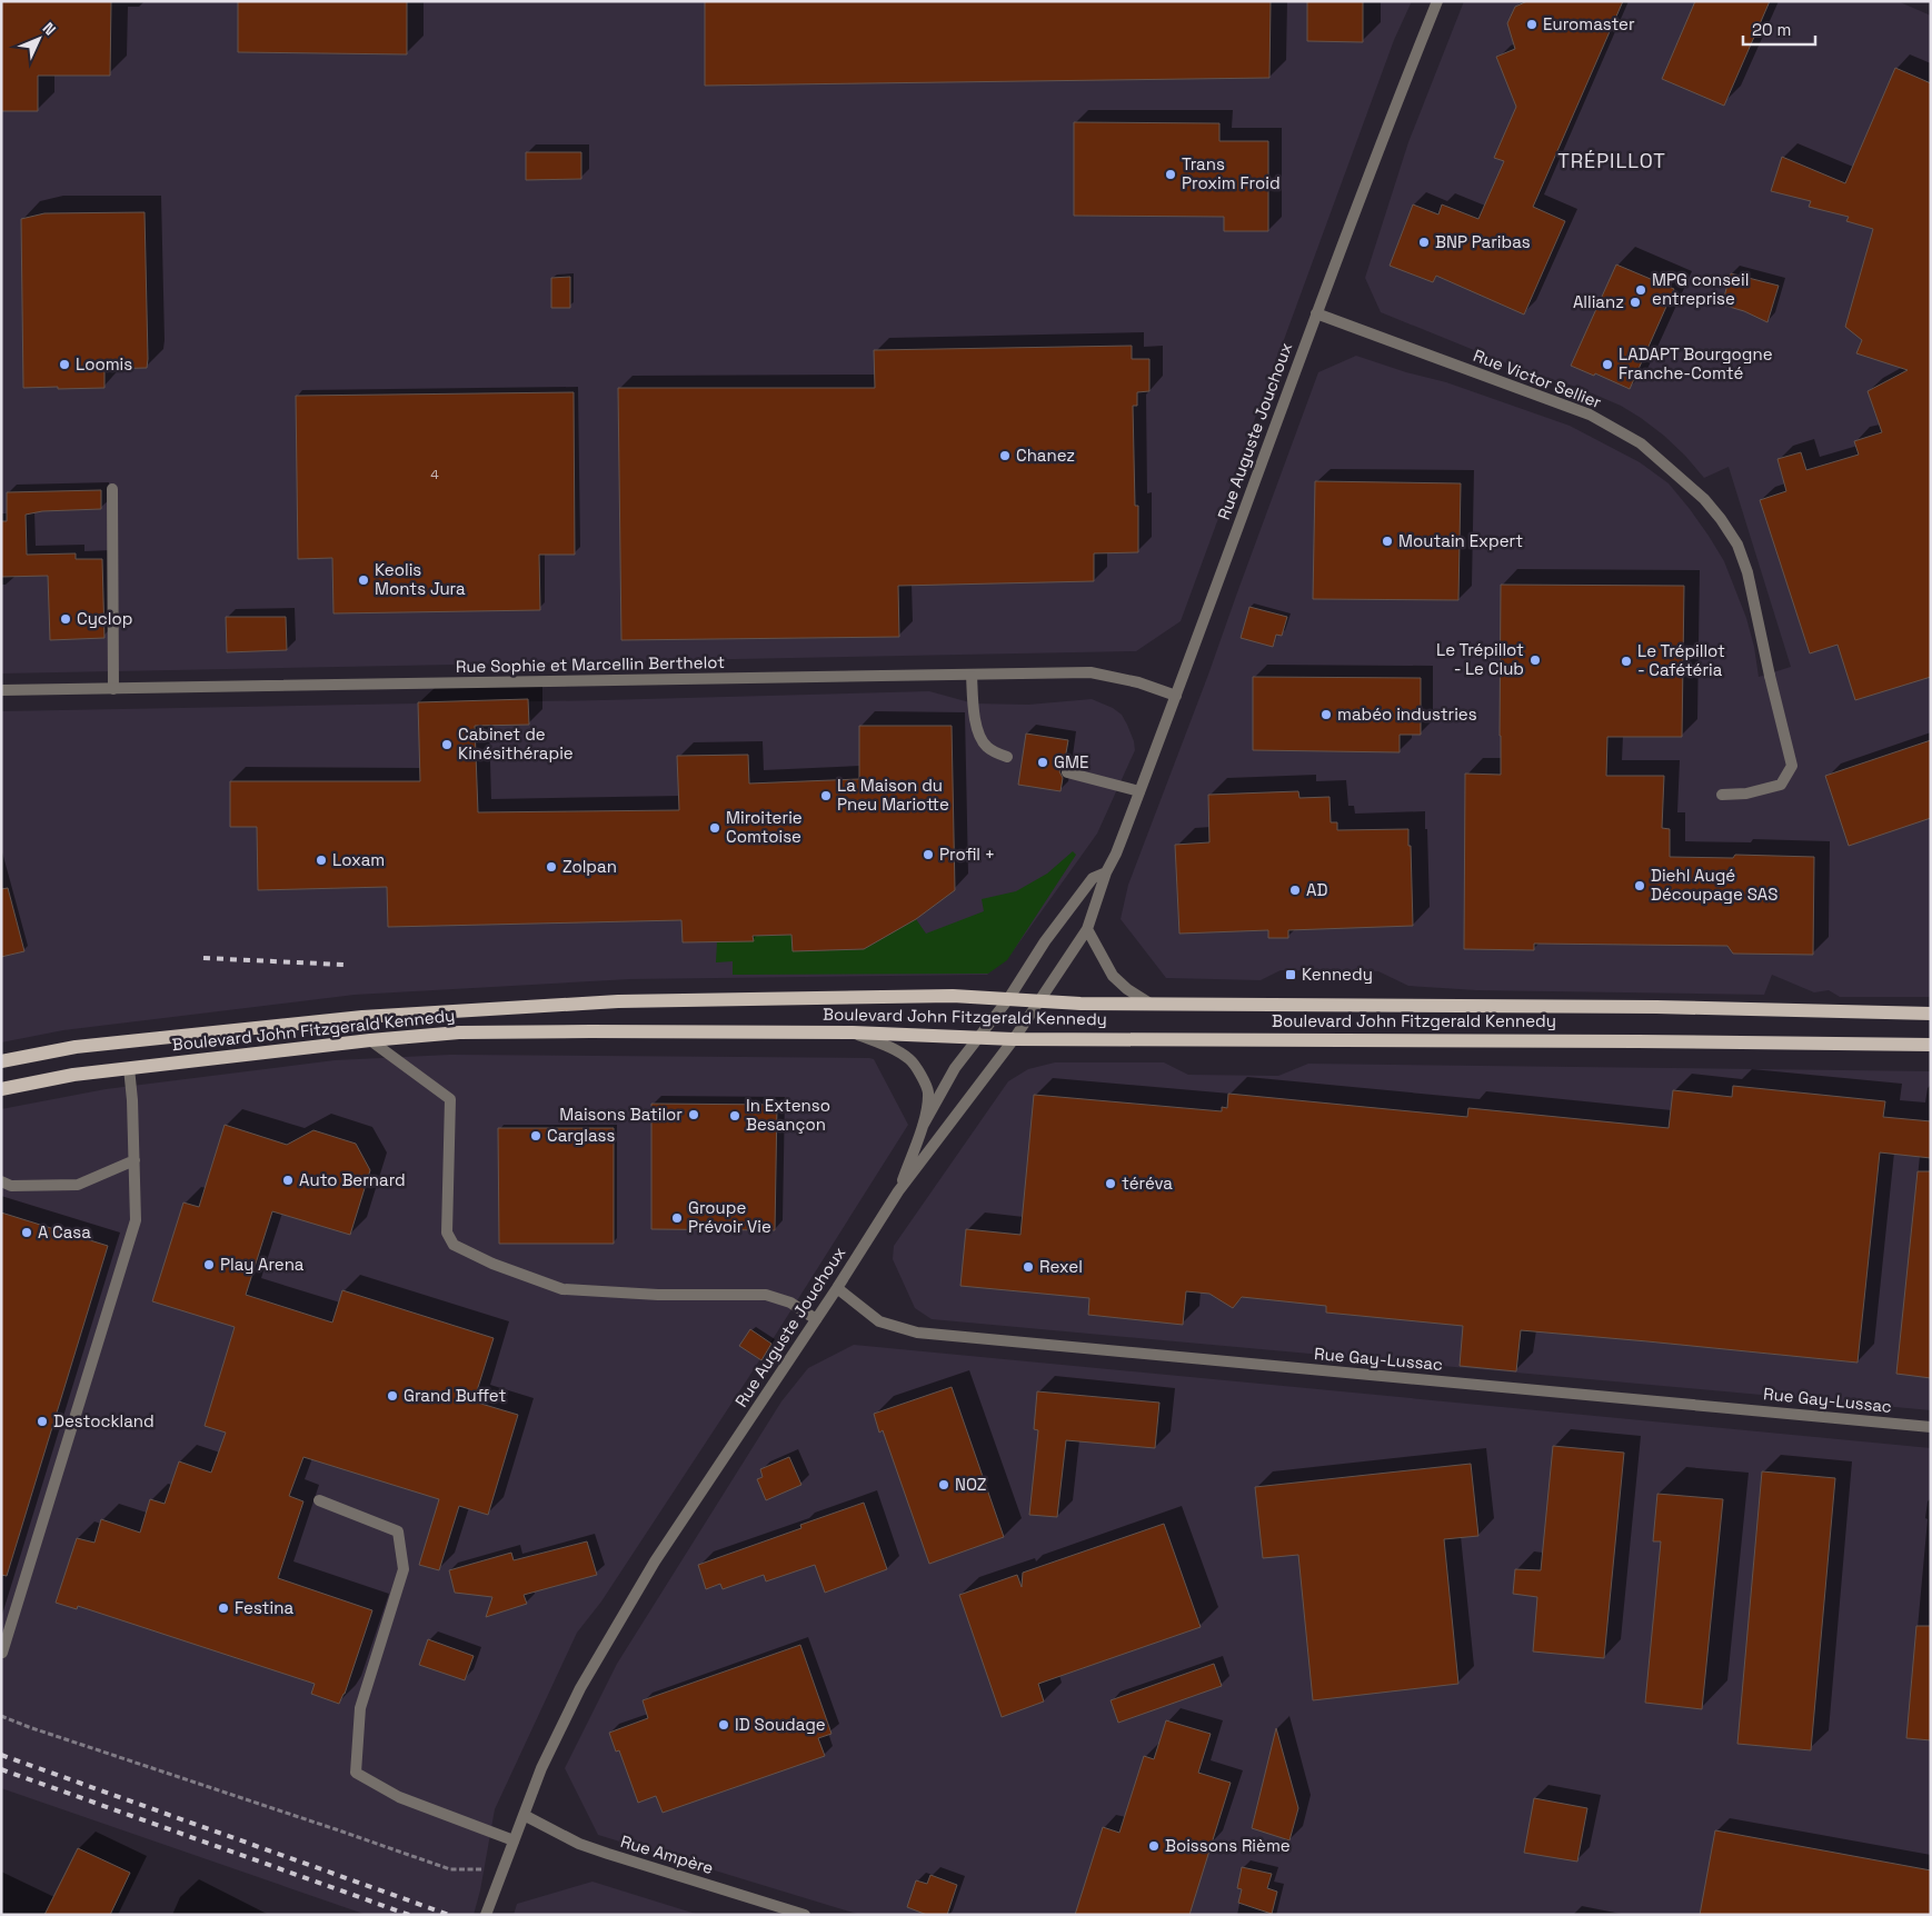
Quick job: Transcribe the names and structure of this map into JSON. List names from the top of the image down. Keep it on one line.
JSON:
{"streets":{"main road":["Boulevard John Fitzgerald Kennedy"],"street":["Rue Victor Sellier","Rue Auguste Jouchoux","Rue Sophie et Marcellin Berthelot","Rue Gay-Lussac","Rue Ampère"]},"crossings":[["Rue Victor Sellier","Rue Auguste Jouchoux"],["Rue Auguste Jouchoux","Rue Sophie et Marcellin Berthelot"],["Rue Auguste Jouchoux","Boulevard John Fitzgerald Kennedy"],["Rue Auguste Jouchoux","Rue Gay-Lussac"],["Rue Auguste Jouchoux","Rue Ampère"]],"districts":["TRÉPILLOT"],"places":{"other":["Euromaster","Trans Proxim Froid","BNP Paribas","MPG conseil entreprise","Allianz","Loomis","LADAPT Bourgogne Franche-Comté","Chanez","Moutain Expert","Keolis Monts Jura","Cyclop","Le Trépillot - Le Club","Le Trépillot - Cafétéria","mabéo industries","Cabinet de Kinésithérapie","GME","La Maison du Pneu Mariotte","Miroiterie Comtoise","Profil +","Loxam","Zolpan","Diehl Augé Découpage SAS","AD","Maisons Batilor","In Extenso Besançon","Carglass","Auto Bernard","téréva","Groupe Prévoir Vie","A Casa","Play Arena","Rexel","Grand Buffet","Destockland","NOZ","Festina","ID Soudage","Boissons Rième"],"transit":["Kennedy"]},"house_numbers":["4"],"scale_bar":"20 m","north":"top right"}
